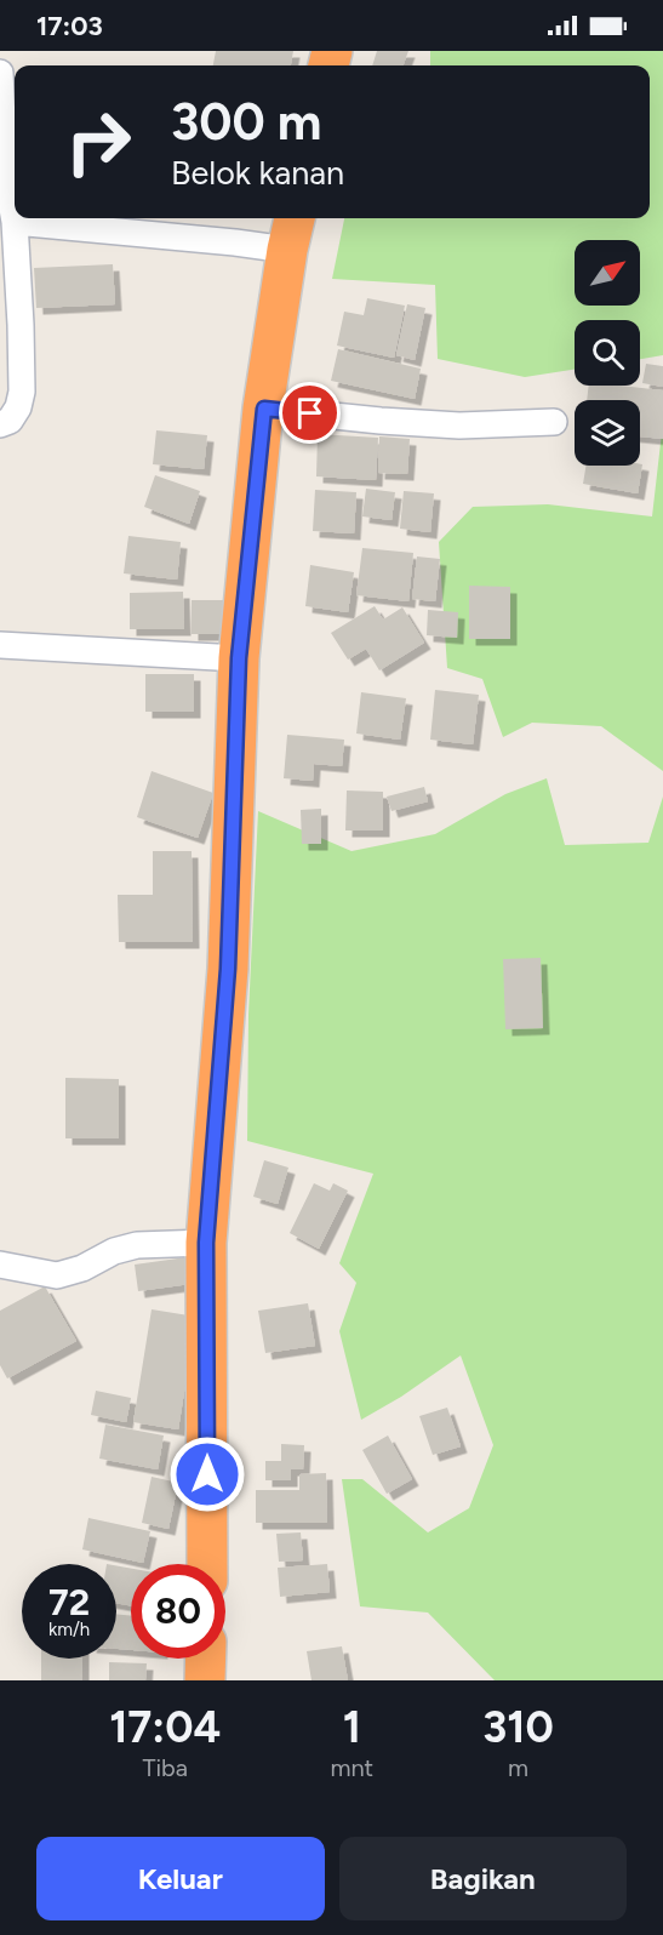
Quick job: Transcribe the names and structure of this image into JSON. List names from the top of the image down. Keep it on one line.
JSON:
{"north":"top right","page":{"status":"17:03","turn":["300 m","Belok kanan"],"speed":"72 km/h","limit":"80","eta":["17:04","Tiba","1","mnt","310","m"],"buttons":["Keluar","Bagikan"]}}
